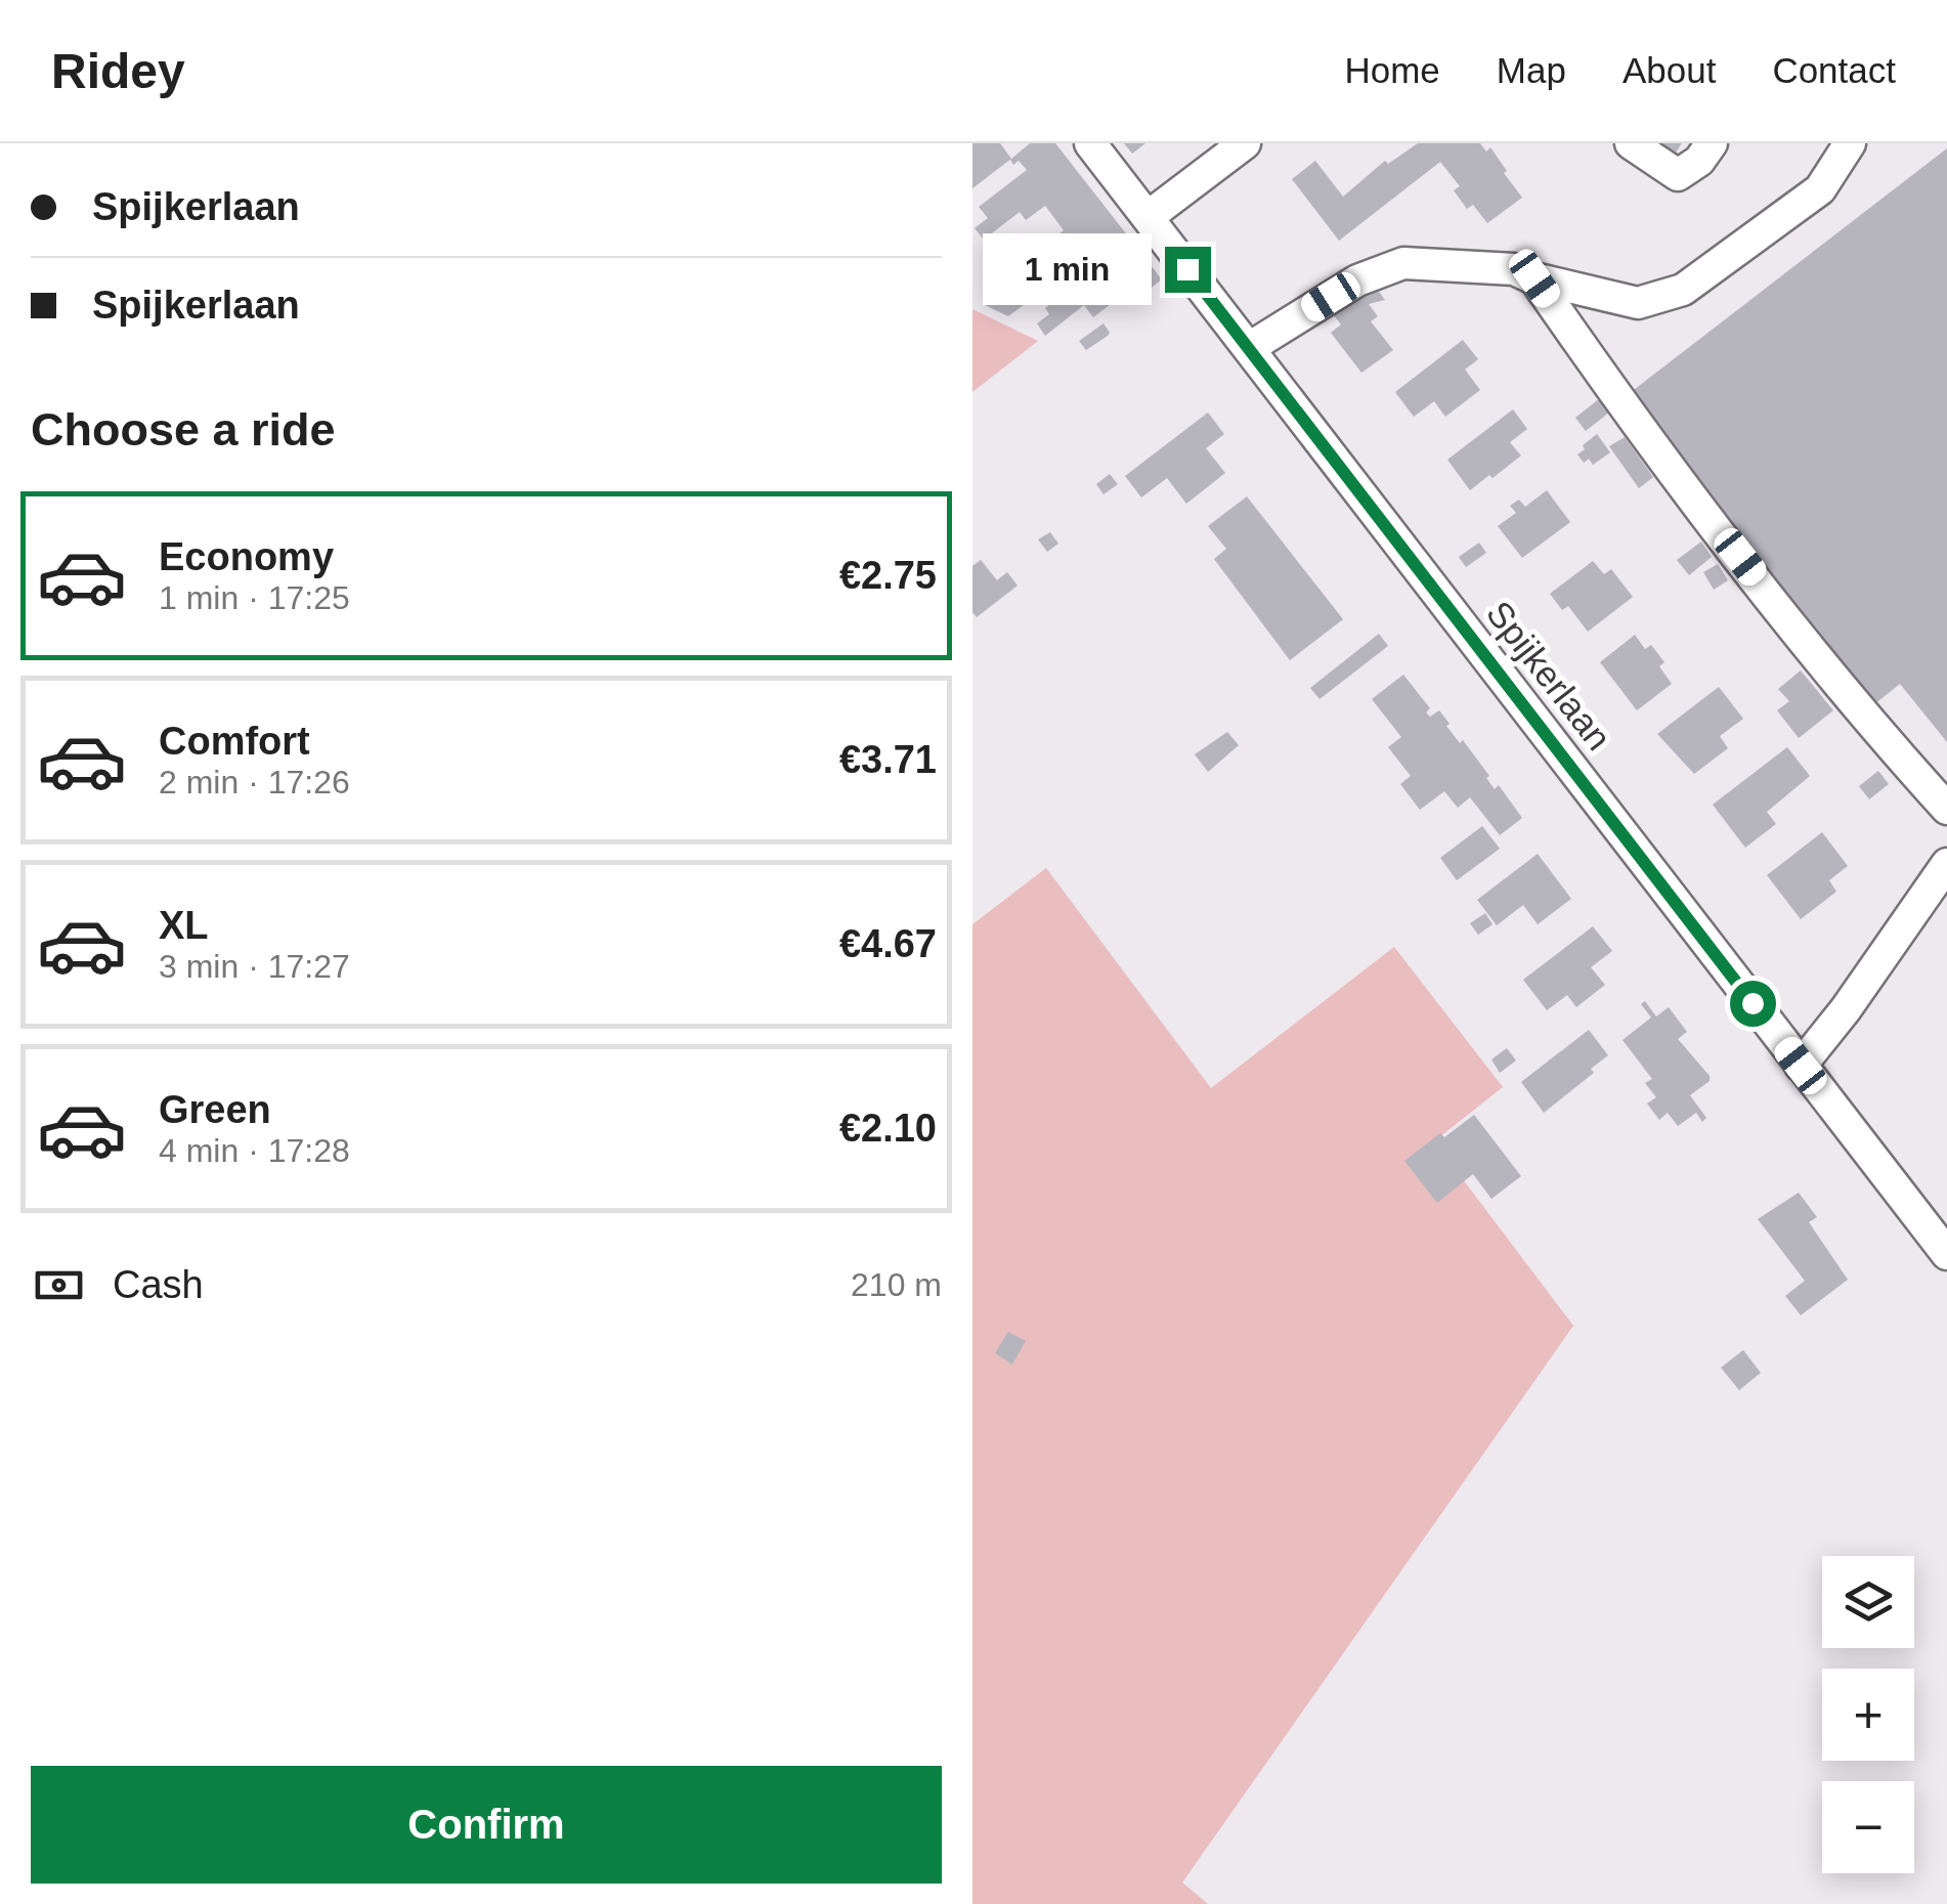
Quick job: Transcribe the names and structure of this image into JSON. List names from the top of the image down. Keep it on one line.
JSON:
{"streets":{"street":["Spijkerlaan"]},"page":{"header":"Ridey","nav":["Home","Map","About","Contact"],"banner":["Spijkerlaan","Spijkerlaan"],"bubble":"1 min","heading":"Choose a ride","list":[{"name":"Economy","note":"1 min · 17:25","value":"€2.75"},{"name":"Comfort","note":"2 min · 17:26","value":"€3.71"},{"name":"XL","note":"3 min · 17:27","value":"€4.67"},{"name":"Green","note":"4 min · 17:28","value":"€2.10"}],"pay":["Cash","210 m"],"map_buttons":["+","−"],"buttons":"Confirm"}}
